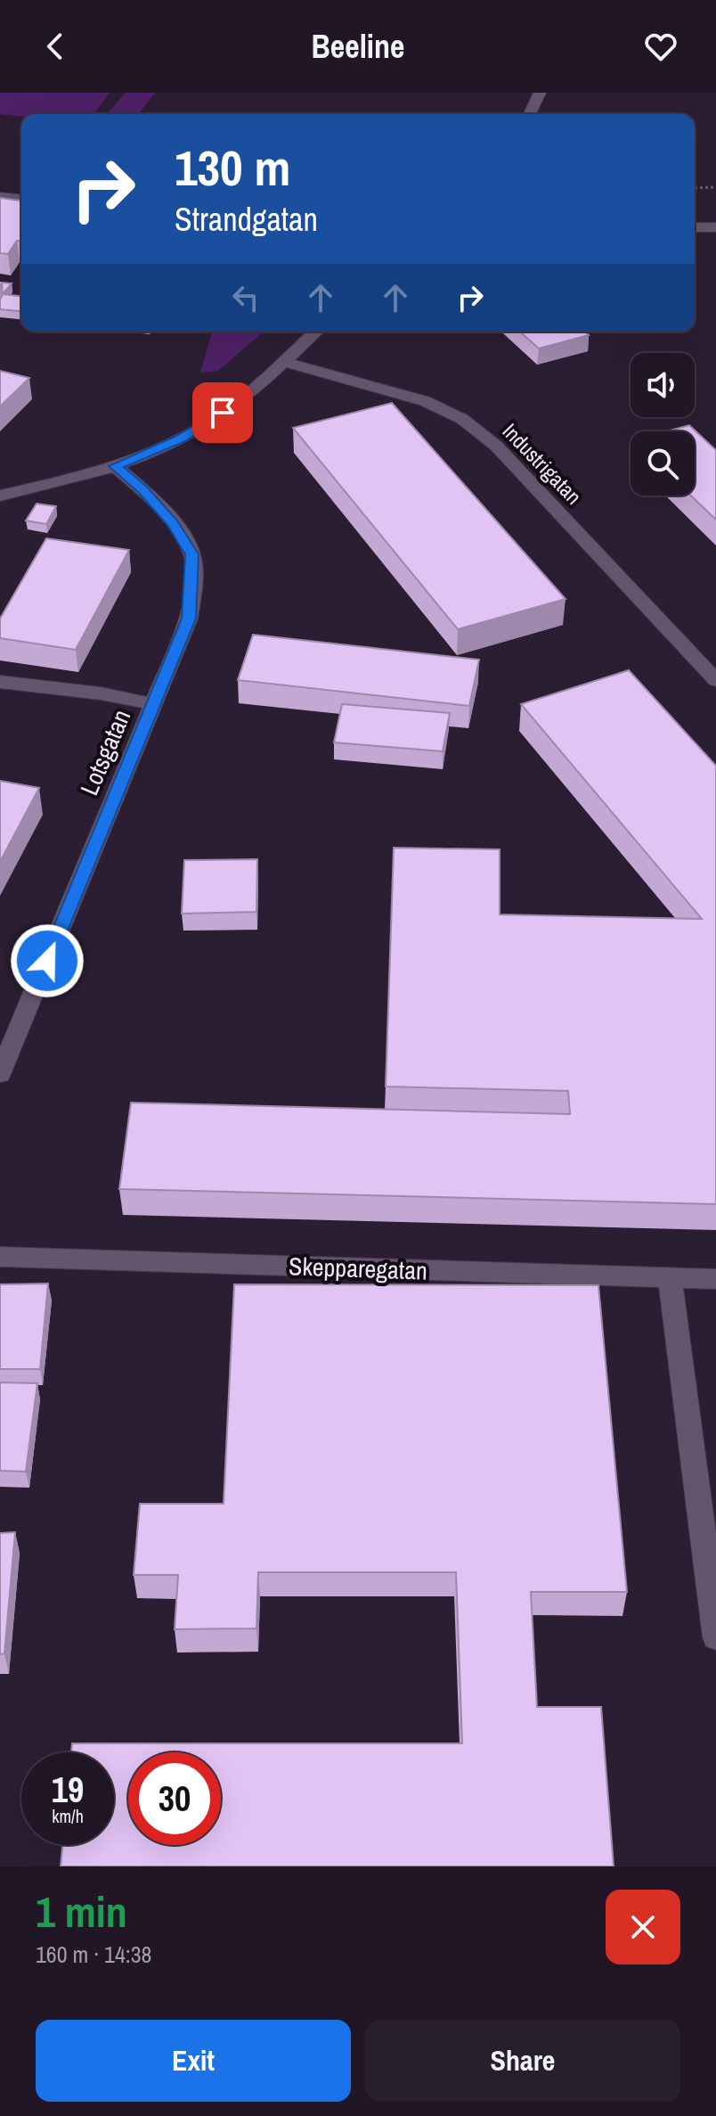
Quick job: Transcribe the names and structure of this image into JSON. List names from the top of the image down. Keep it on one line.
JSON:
{"streets":{"street":["Industrigatan","Lotsgatan","Skepparegatan"]},"page":{"header":"Beeline","turn":["130 m","Strandgatan"],"speed":"19 km/h","limit":"30","heading":["1 min","160 m · 14:38"],"buttons":["Exit","Share"]}}
